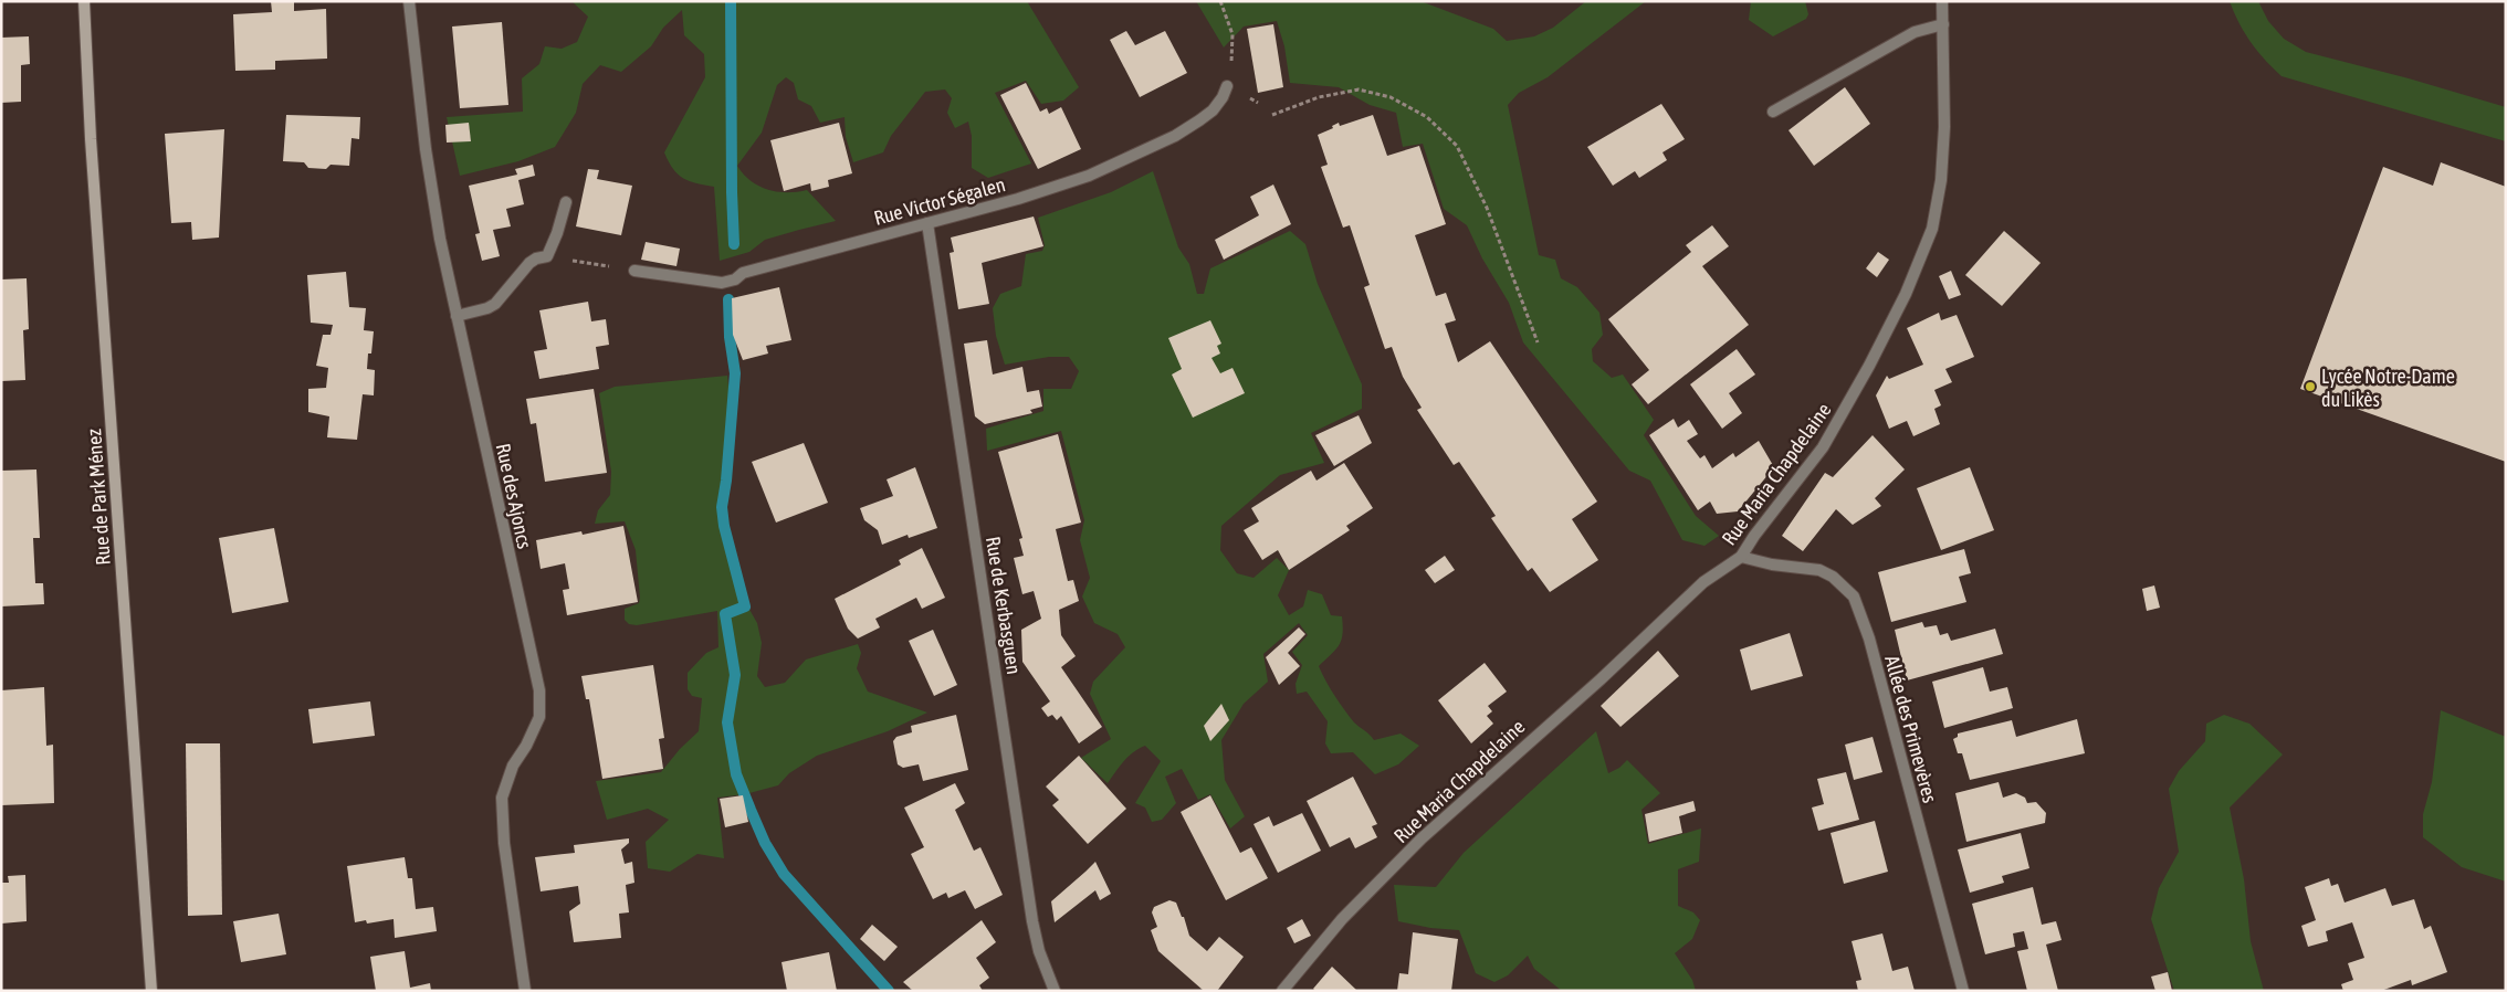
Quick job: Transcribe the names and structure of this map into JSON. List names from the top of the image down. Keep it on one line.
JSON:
{"streets":{"street":["Rue Victor Ségalen","Rue Maria Chapdelaine","Rue des Ajoncs","Rue de Park Ménez","Rue de Kerbasguen","Allée des Primevères"]},"crossings":[["Rue Victor Ségalen","Rue de Kerbasguen"],["Rue Maria Chapdelaine","Allée des Primevères"]],"places":["Lycée Notre-Dame du Likès"]}
